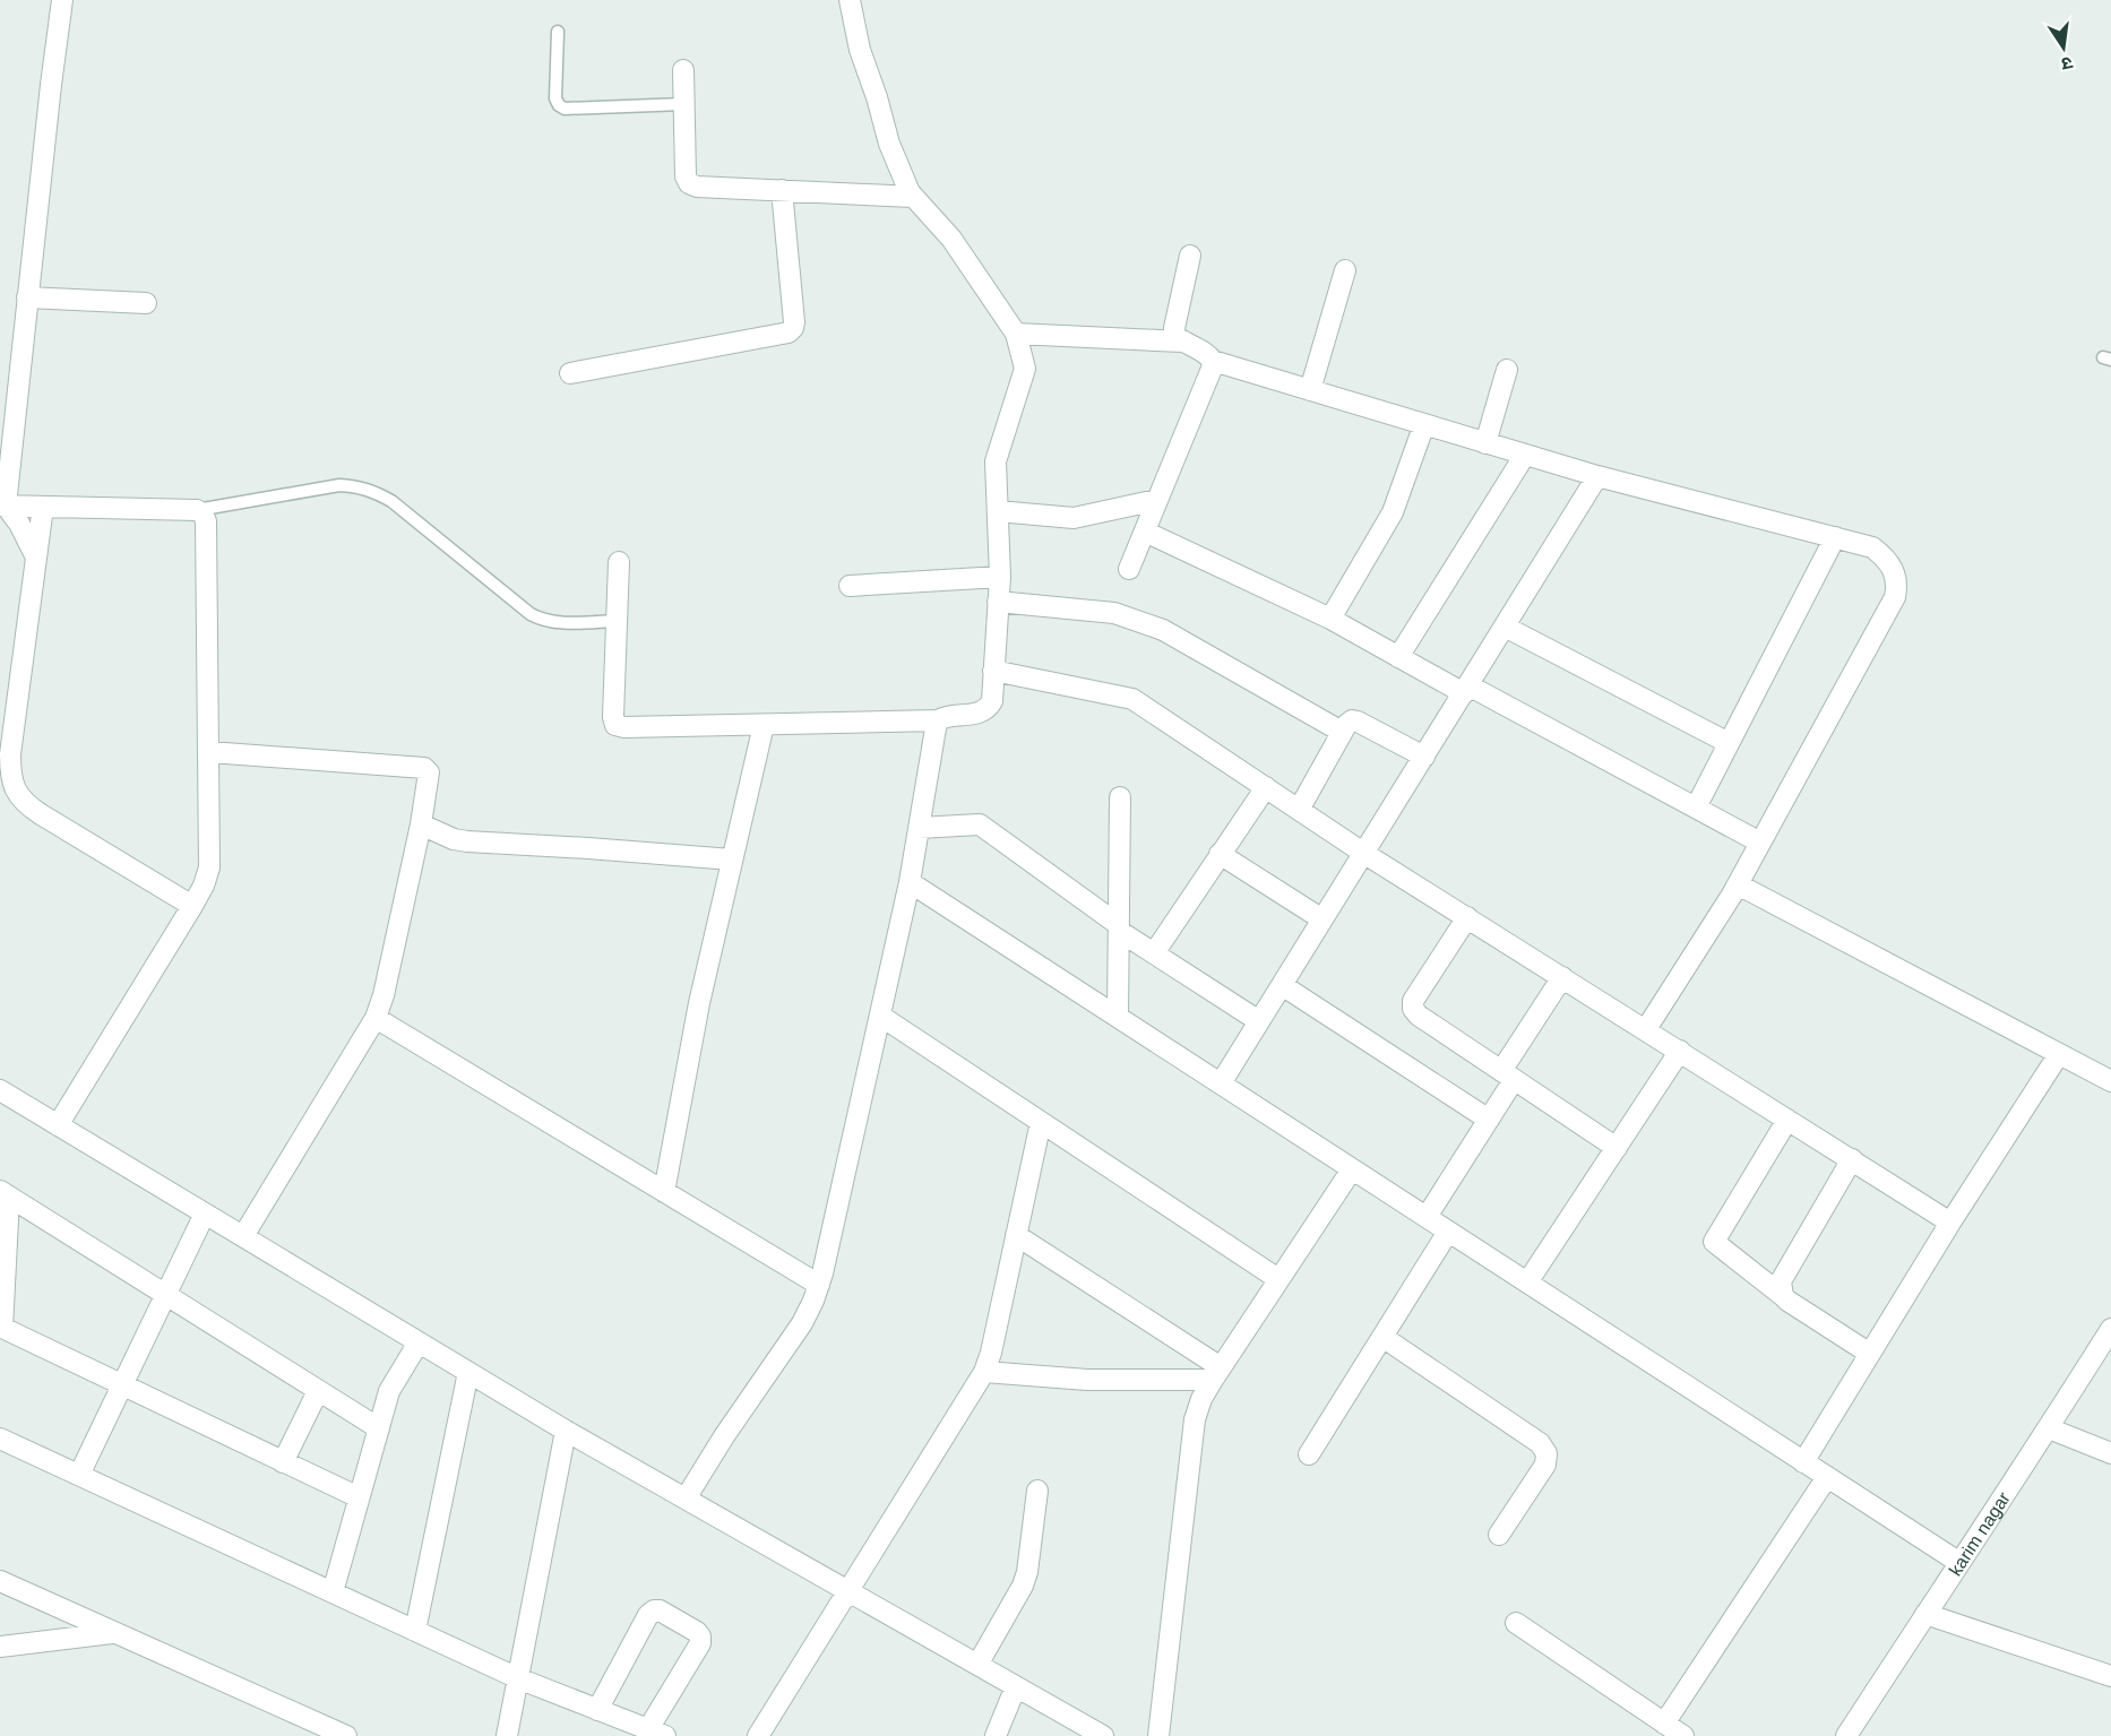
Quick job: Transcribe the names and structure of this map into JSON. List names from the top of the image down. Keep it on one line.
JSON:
{"streets":{"street":["karim nagar"]},"north":"bottom"}
